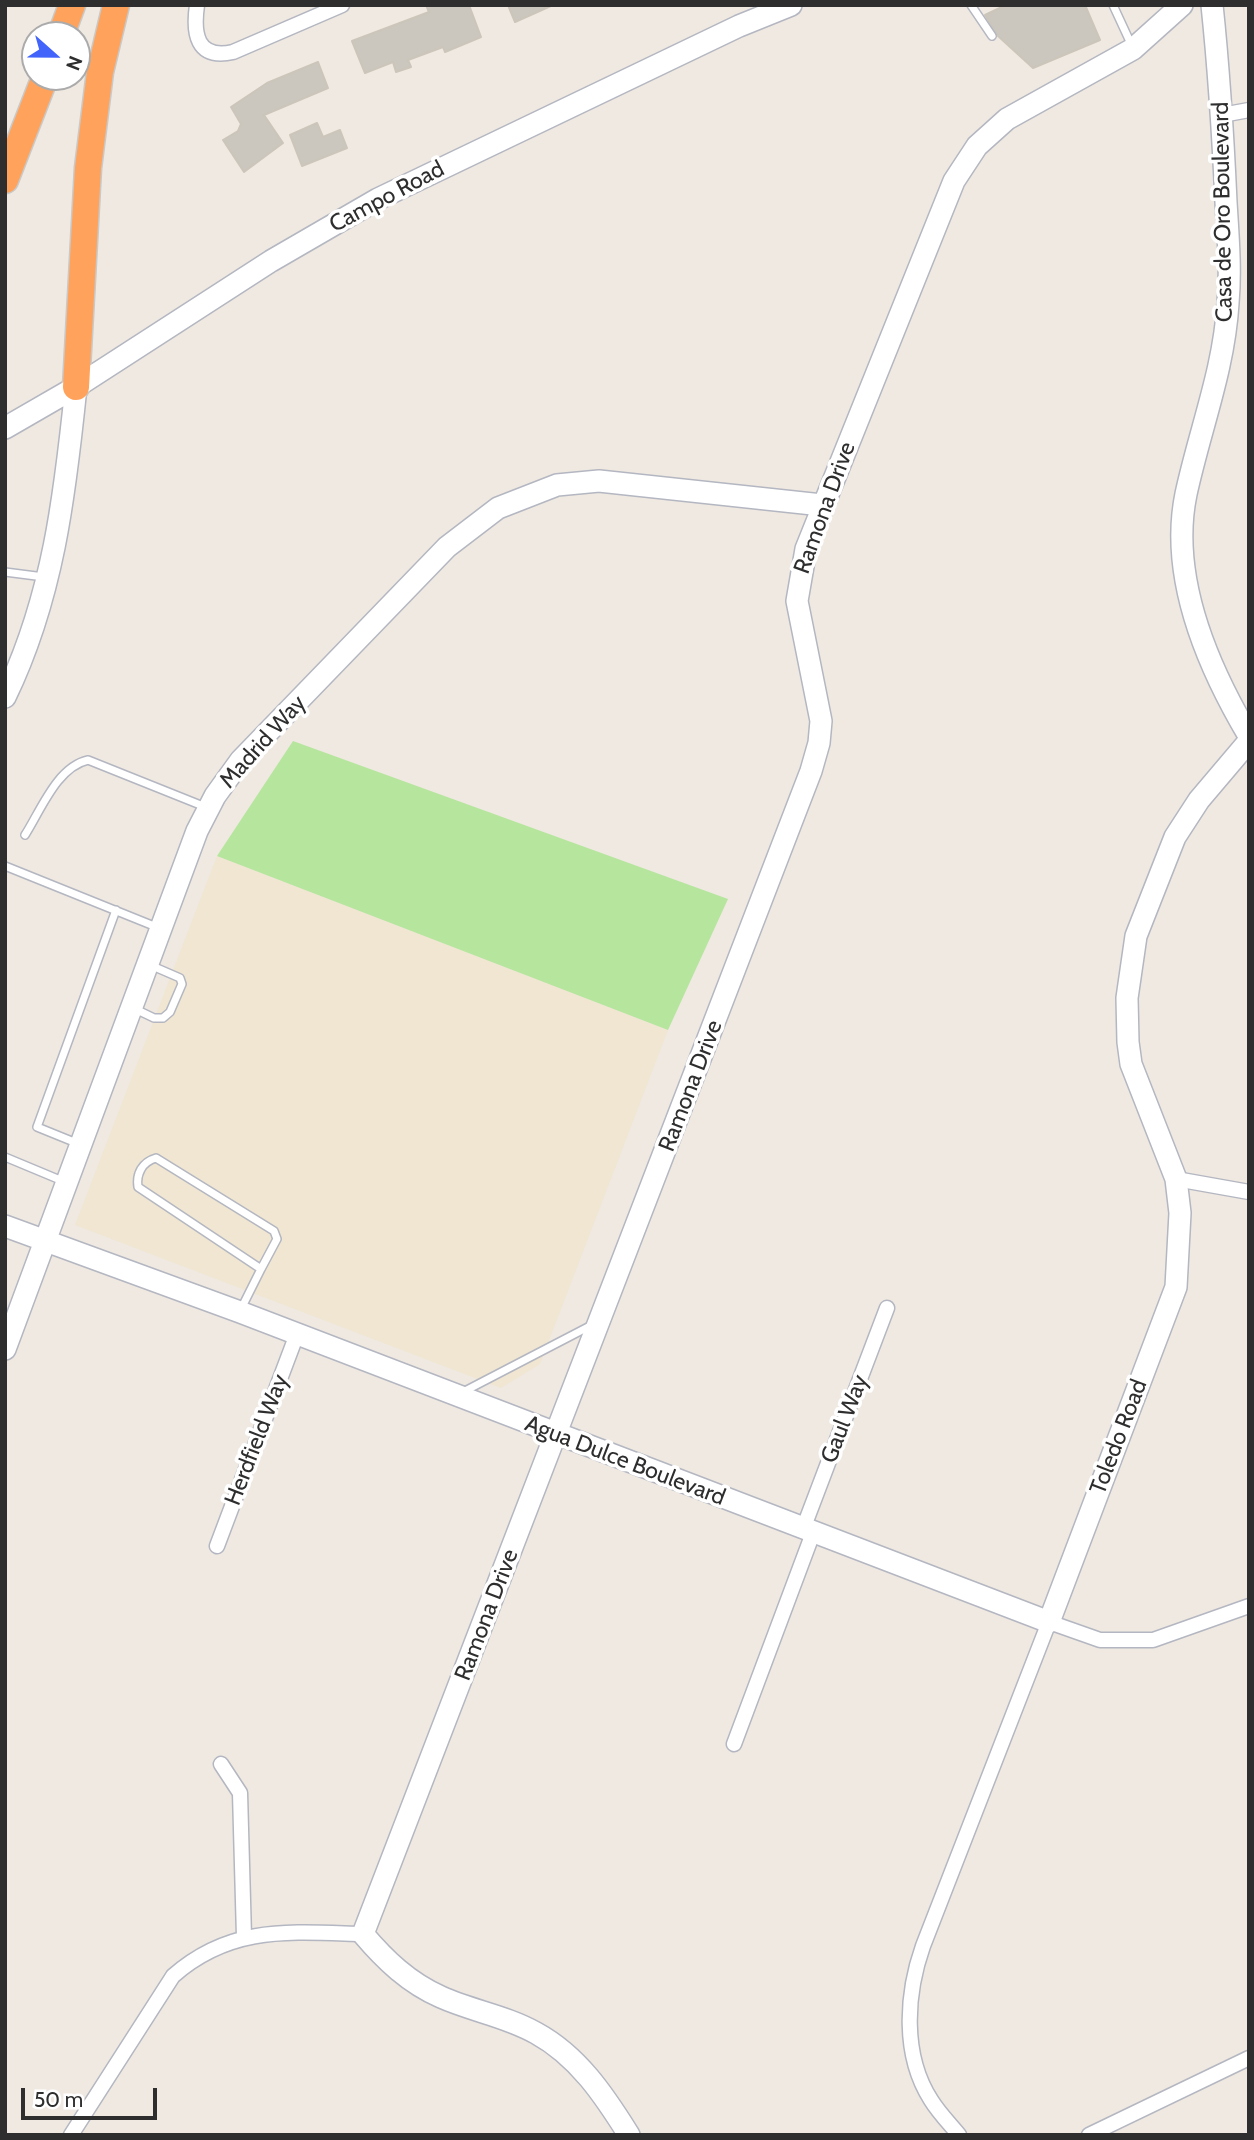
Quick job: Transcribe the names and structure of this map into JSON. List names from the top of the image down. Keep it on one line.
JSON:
{"streets":{"street":["Campo Road","Casa de Oro Boulevard","Ramona Drive","Madrid Way","Gaul Way","Toledo Road","Herdfield Way","Agua Dulce Boulevard"]},"crossings":[["Casa de Oro Boulevard","Toledo Road"],["Ramona Drive","Madrid Way"],["Ramona Drive","Agua Dulce Boulevard"],["Madrid Way","Agua Dulce Boulevard"],["Gaul Way","Agua Dulce Boulevard"],["Toledo Road","Agua Dulce Boulevard"],["Herdfield Way","Agua Dulce Boulevard"]],"scale_bar":"50 m","north":"right"}
